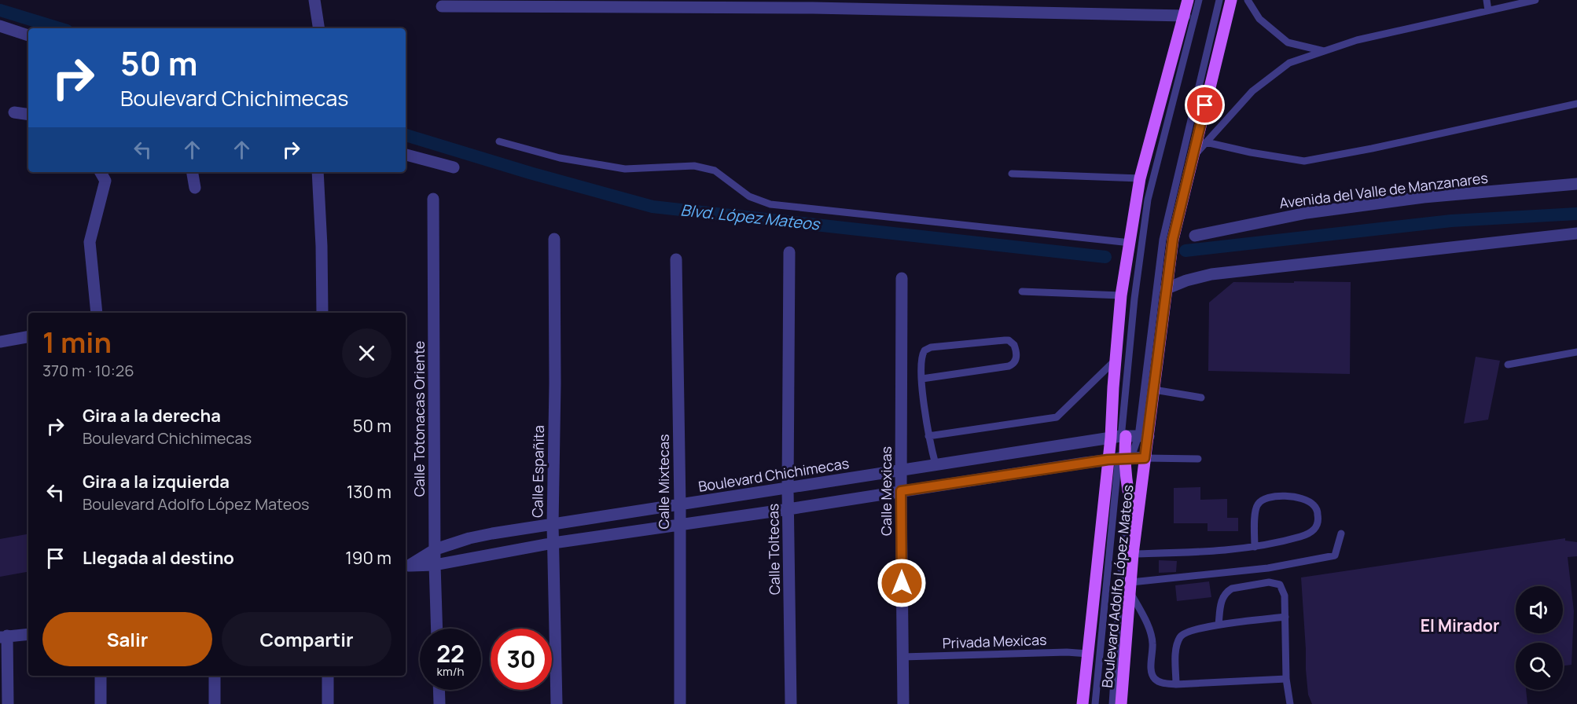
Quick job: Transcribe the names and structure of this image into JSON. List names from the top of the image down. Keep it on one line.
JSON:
{"streets":{"main road":["Boulevard Adolfo López Mateos"],"street":["Avenida del Valle de Manzanares","Calle Totonacas Oriente","Calle Españita","Boulevard Chichimecas","Calle Mixtecas","Calle Mexicas","Calle Toltecas"],"lane":["Privada Mexicas"]},"crossings":[["Calle Totonacas Oriente","Boulevard Chichimecas"],["Calle Españita","Boulevard Chichimecas"],["Boulevard Chichimecas","Calle Mixtecas"],["Boulevard Chichimecas","Calle Mexicas"],["Boulevard Chichimecas","Calle Toltecas"],["Boulevard Chichimecas","Boulevard Adolfo López Mateos"],["Calle Mexicas","Privada Mexicas"],["Boulevard Adolfo López Mateos","Privada Mexicas"]],"districts":["El Mirador"],"water":["Blvd. López Mateos"],"page":{"turn":["50 m","Boulevard Chichimecas"],"heading":["1 min","370 m · 10:26"],"list":[{"name":"Gira a la derecha","note":"Boulevard Chichimecas","value":"50 m"},{"name":"Gira a la izquierda","note":"Boulevard Adolfo López Mateos","value":"130 m"},{"name":"Llegada al destino","value":"190 m"}],"buttons":["Salir","Compartir"],"speed":"22 km/h","limit":"30"}}
